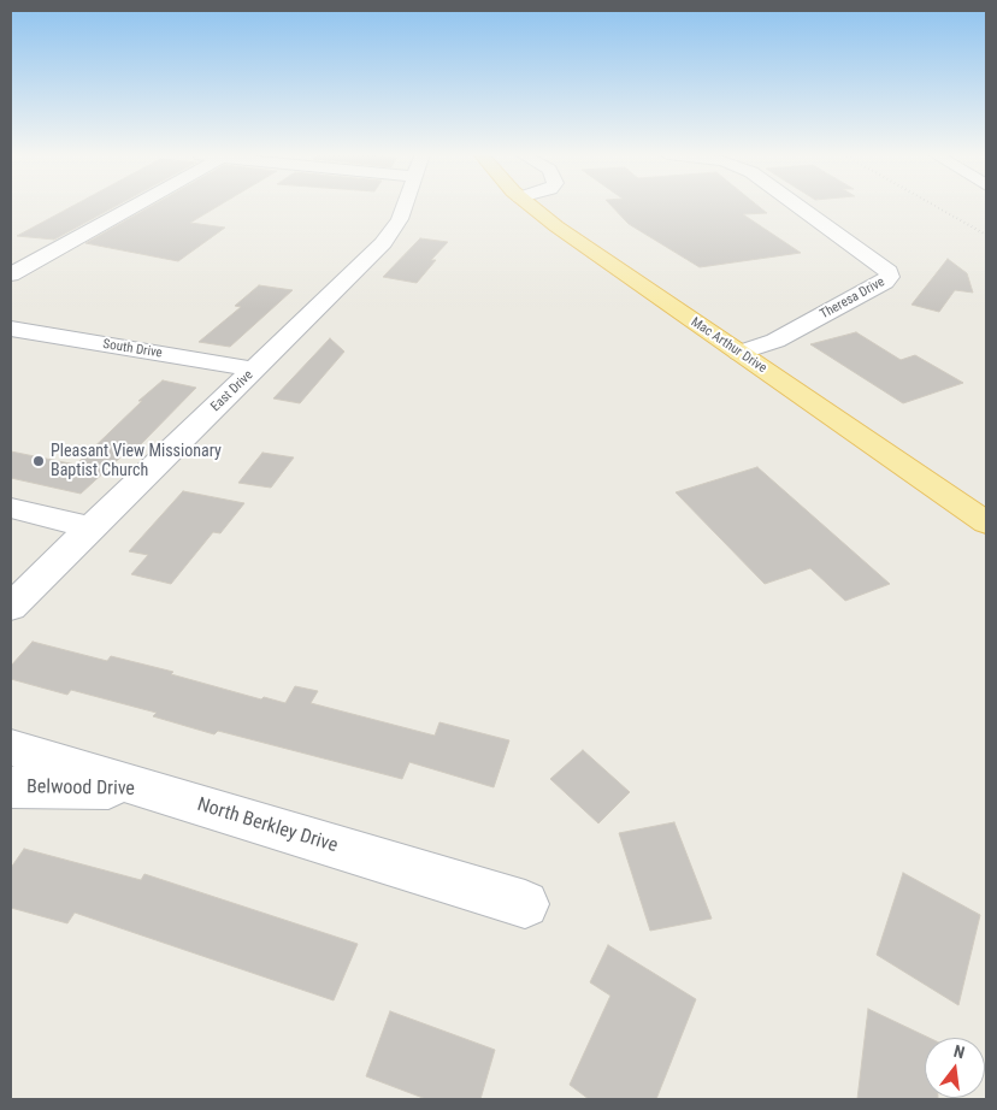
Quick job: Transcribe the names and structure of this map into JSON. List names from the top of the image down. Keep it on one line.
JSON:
{"streets":{"main road":["Mac Arthur Drive"],"street":["Theresa Drive","South Drive","East Drive","Belwood Drive","North Berkley Drive"]},"crossings":[["Theresa Drive","Mac Arthur Drive"],["South Drive","East Drive"],["Belwood Drive","North Berkley Drive"]],"places":["Pleasant View Missionary Baptist Church"],"north":"top"}
